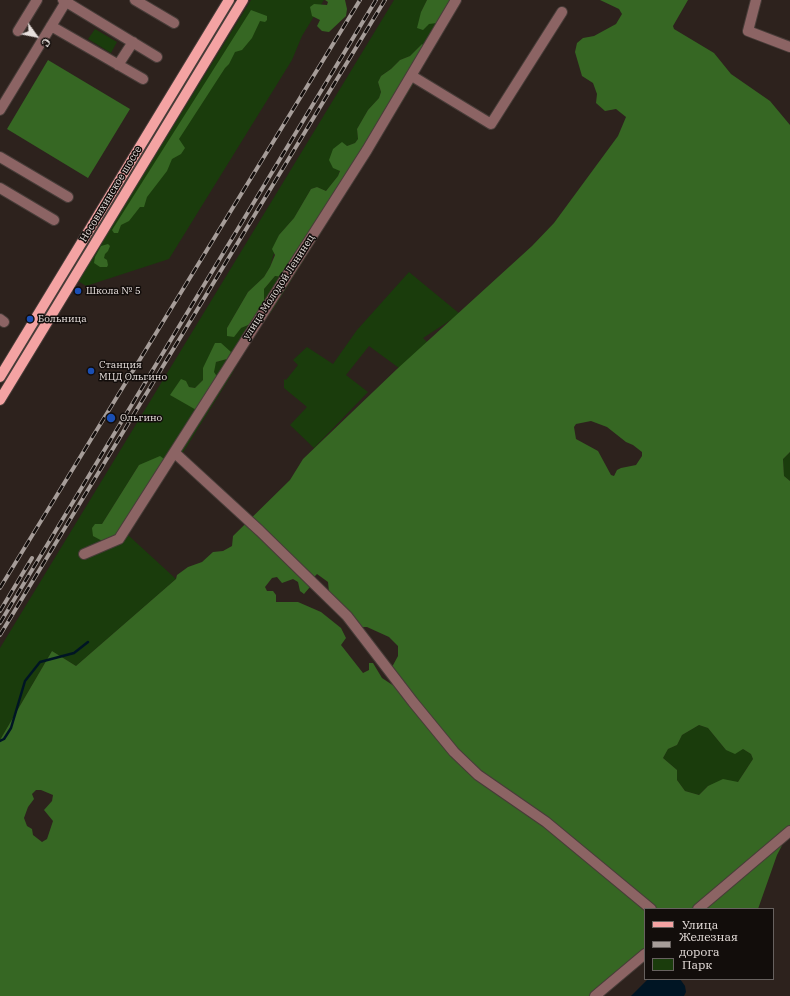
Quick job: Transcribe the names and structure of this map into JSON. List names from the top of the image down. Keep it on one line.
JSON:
{"streets":{"main road":["Носовихинское шоссе"],"street":["улица Молодой Ленинец"]},"places":["Школа № 5","Больница","Станция МЦД Ольгино","Ольгино"],"legend":["Улица","Железная дорога","Парк"],"north":"bottom right"}
